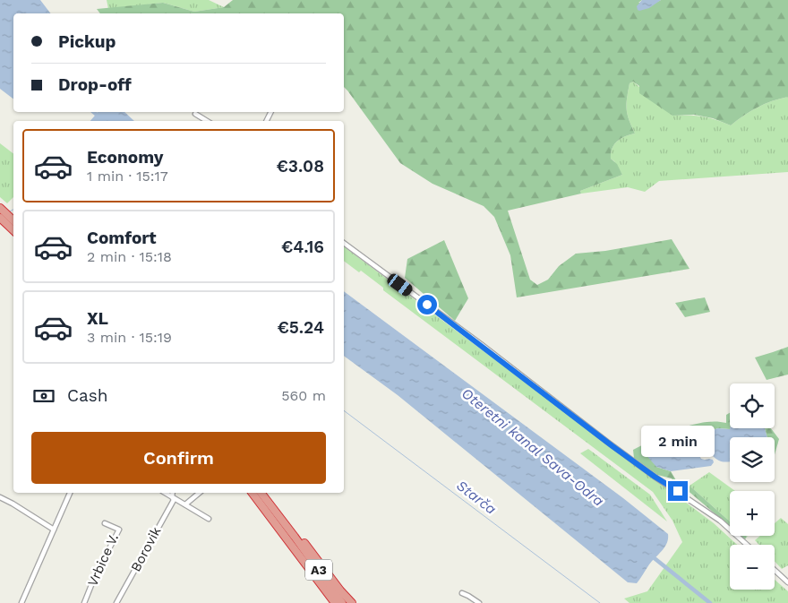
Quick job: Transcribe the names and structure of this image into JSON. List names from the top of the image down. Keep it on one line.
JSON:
{"streets":{"highway":["A3"],"street":["Borovik","Vrbice V."]},"water":["Oteretni kanal Sava-Odra","Starča"],"page":{"banner":["Pickup","Drop-off"],"list":[{"name":"Economy","note":"1 min · 15:17","value":"€3.08"},{"name":"Comfort","note":"2 min · 15:18","value":"€4.16"},{"name":"XL","note":"3 min · 15:19","value":"€5.24"}],"pay":["Cash","560 m"],"map_buttons":["+","−"],"buttons":"Confirm","bubble":"2 min"}}
